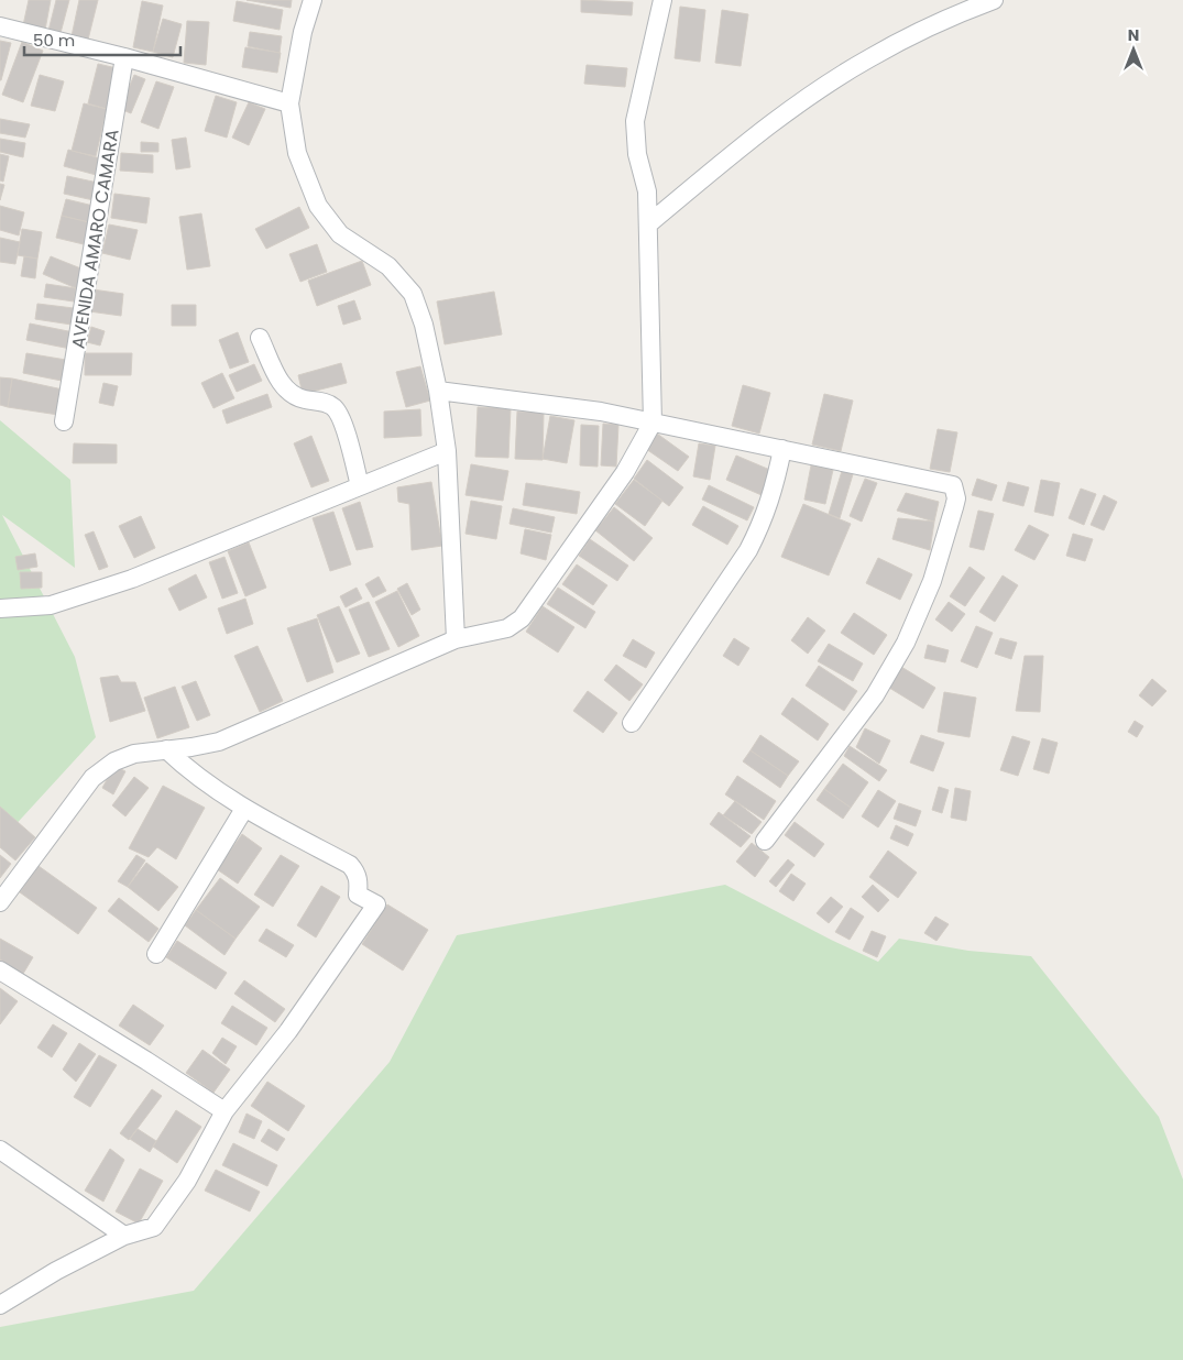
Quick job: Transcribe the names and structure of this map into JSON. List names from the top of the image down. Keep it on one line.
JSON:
{"streets":{"street":["AVENIDA AMARO CAMARA"]},"scale_bar":"50 m","north":"top"}
